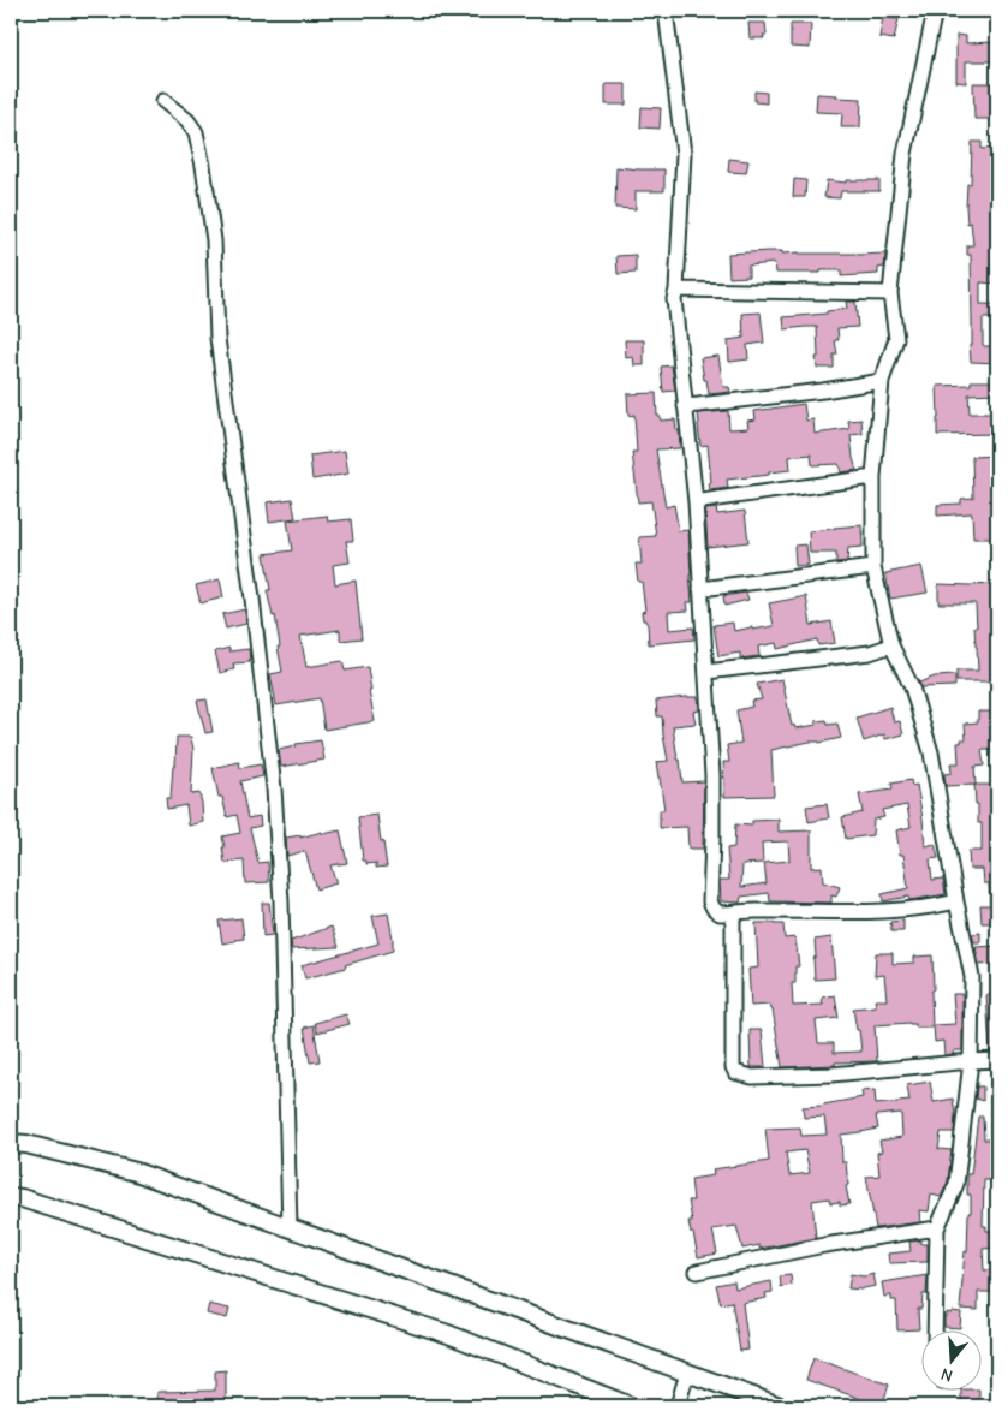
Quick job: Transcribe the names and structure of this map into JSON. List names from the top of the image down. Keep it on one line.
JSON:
{"north":"bottom"}
